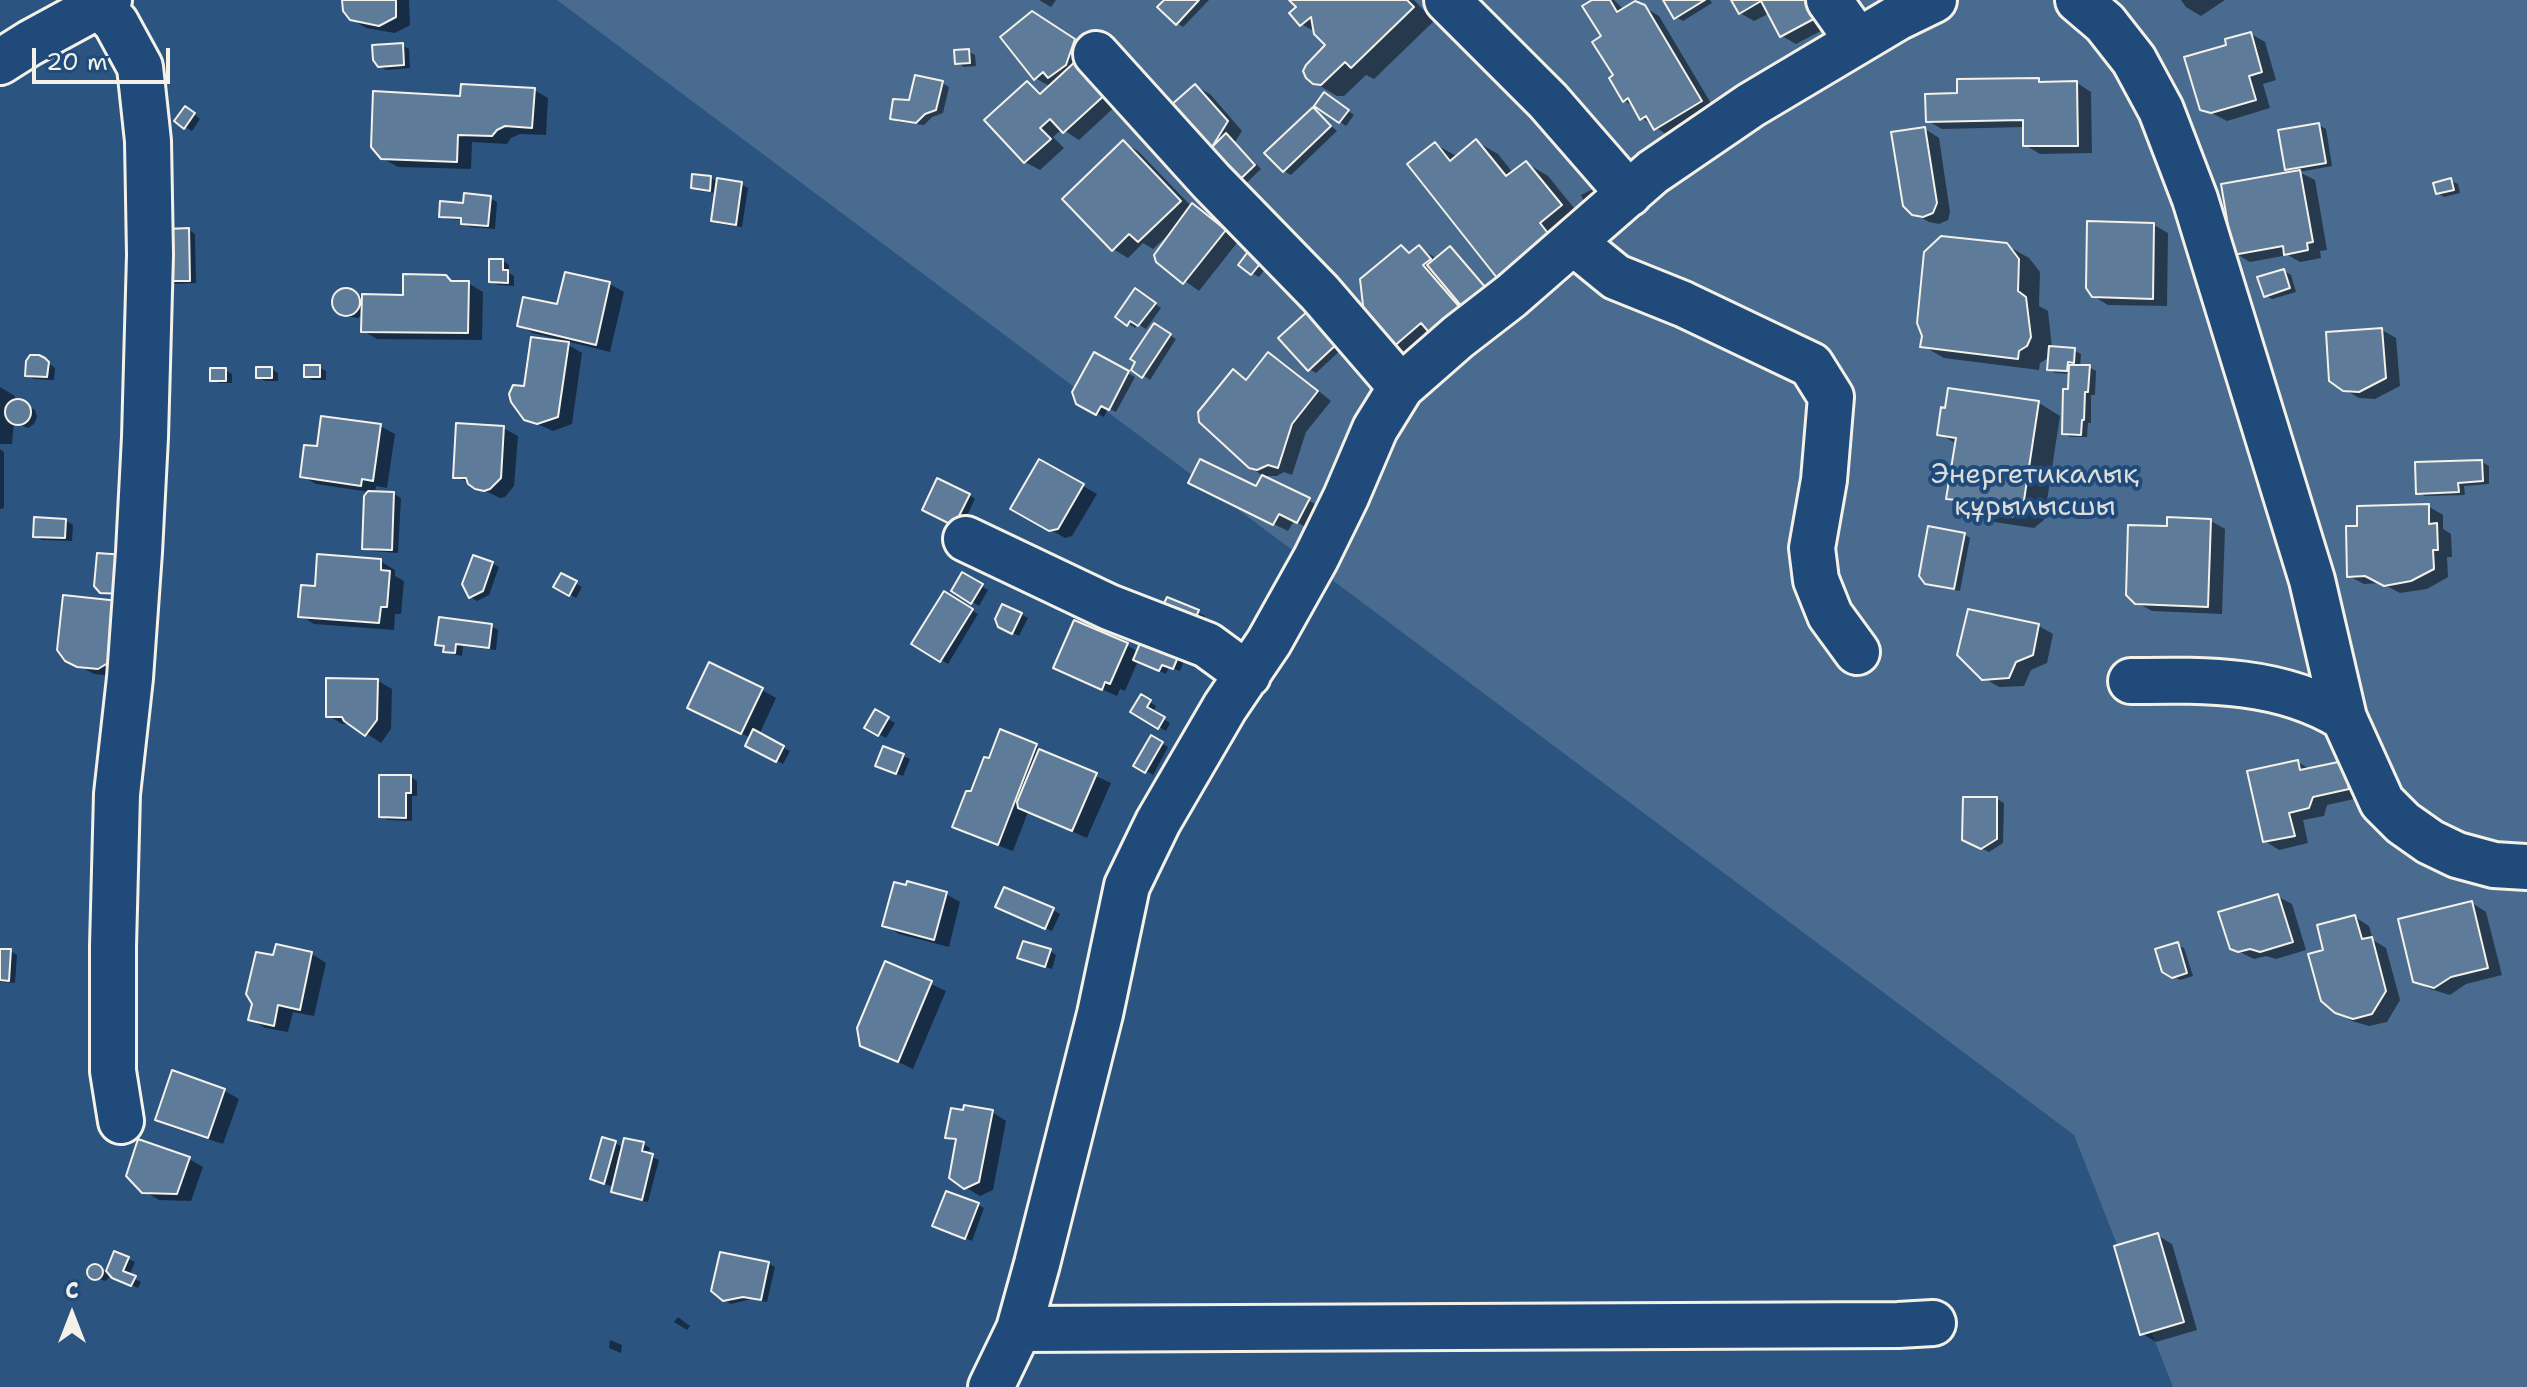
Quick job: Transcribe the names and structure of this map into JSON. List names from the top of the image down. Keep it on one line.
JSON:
{"parks":["Энергетикалық құрылысшы"],"scale_bar":"20 m","north":"top"}
